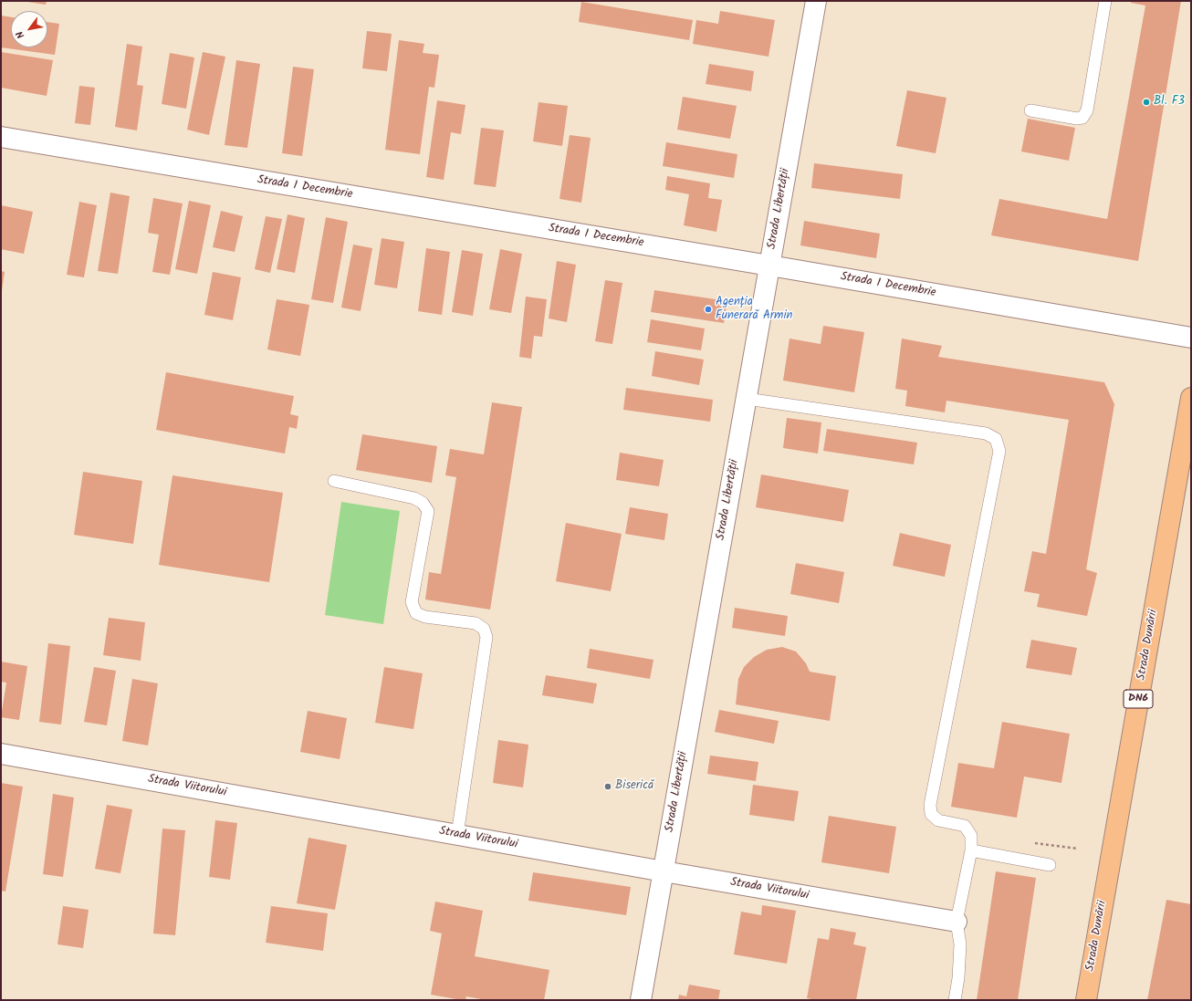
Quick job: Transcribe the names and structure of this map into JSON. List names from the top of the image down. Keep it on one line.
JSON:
{"streets":{"main road":["Strada Dunării","DN6"],"street":["Strada 1 Decembrie","Strada Libertății","Strada Viitorului"]},"crossings":[["Strada 1 Decembrie","Strada Libertății"],["Strada Libertății","Strada Viitorului"]],"places":["Bl. F3","Agenția Funerară Armin","Biserică"],"north":"bottom left"}
